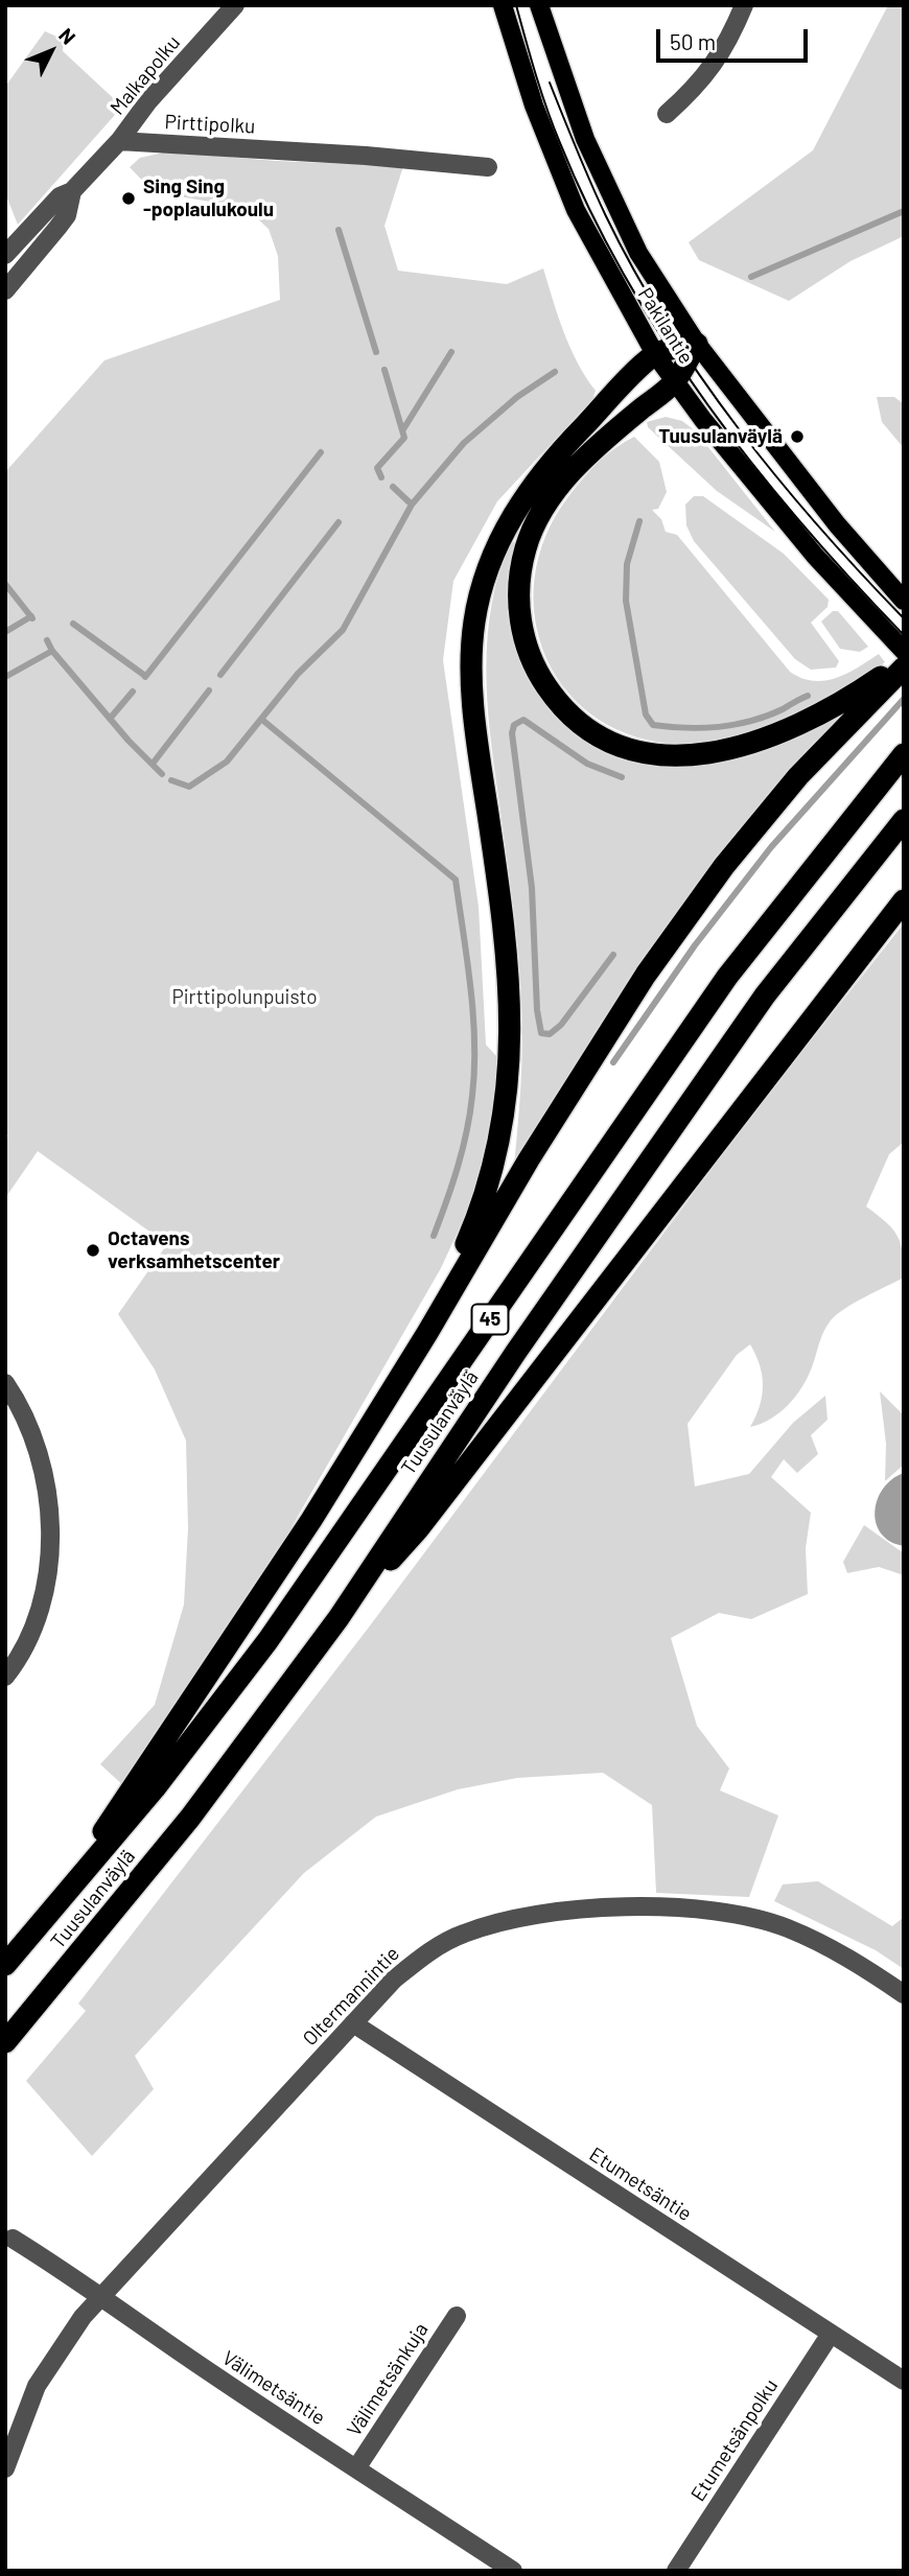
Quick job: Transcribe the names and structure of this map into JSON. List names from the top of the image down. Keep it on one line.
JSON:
{"streets":{"highway":["45","Tuusulanväylä"],"main road":["Pakilantie"],"street":["Malkapolku","Pirttipolku","Oltermannintie","Etumetsäntie","Välimetsänkuja","Välimetsäntie","Etumetsänpolku"]},"crossings":[["Malkapolku","Pirttipolku"],["Oltermannintie","Etumetsäntie"],["Oltermannintie","Välimetsäntie"],["Etumetsäntie","Etumetsänpolku"],["Välimetsänkuja","Välimetsäntie"]],"parks":["Pirttipolunpuisto"],"places":["Sing Sing -poplaulukoulu","Tuusulanväylä","Octavens verksamhetscenter"],"scale_bar":"50 m","north":"top right"}
